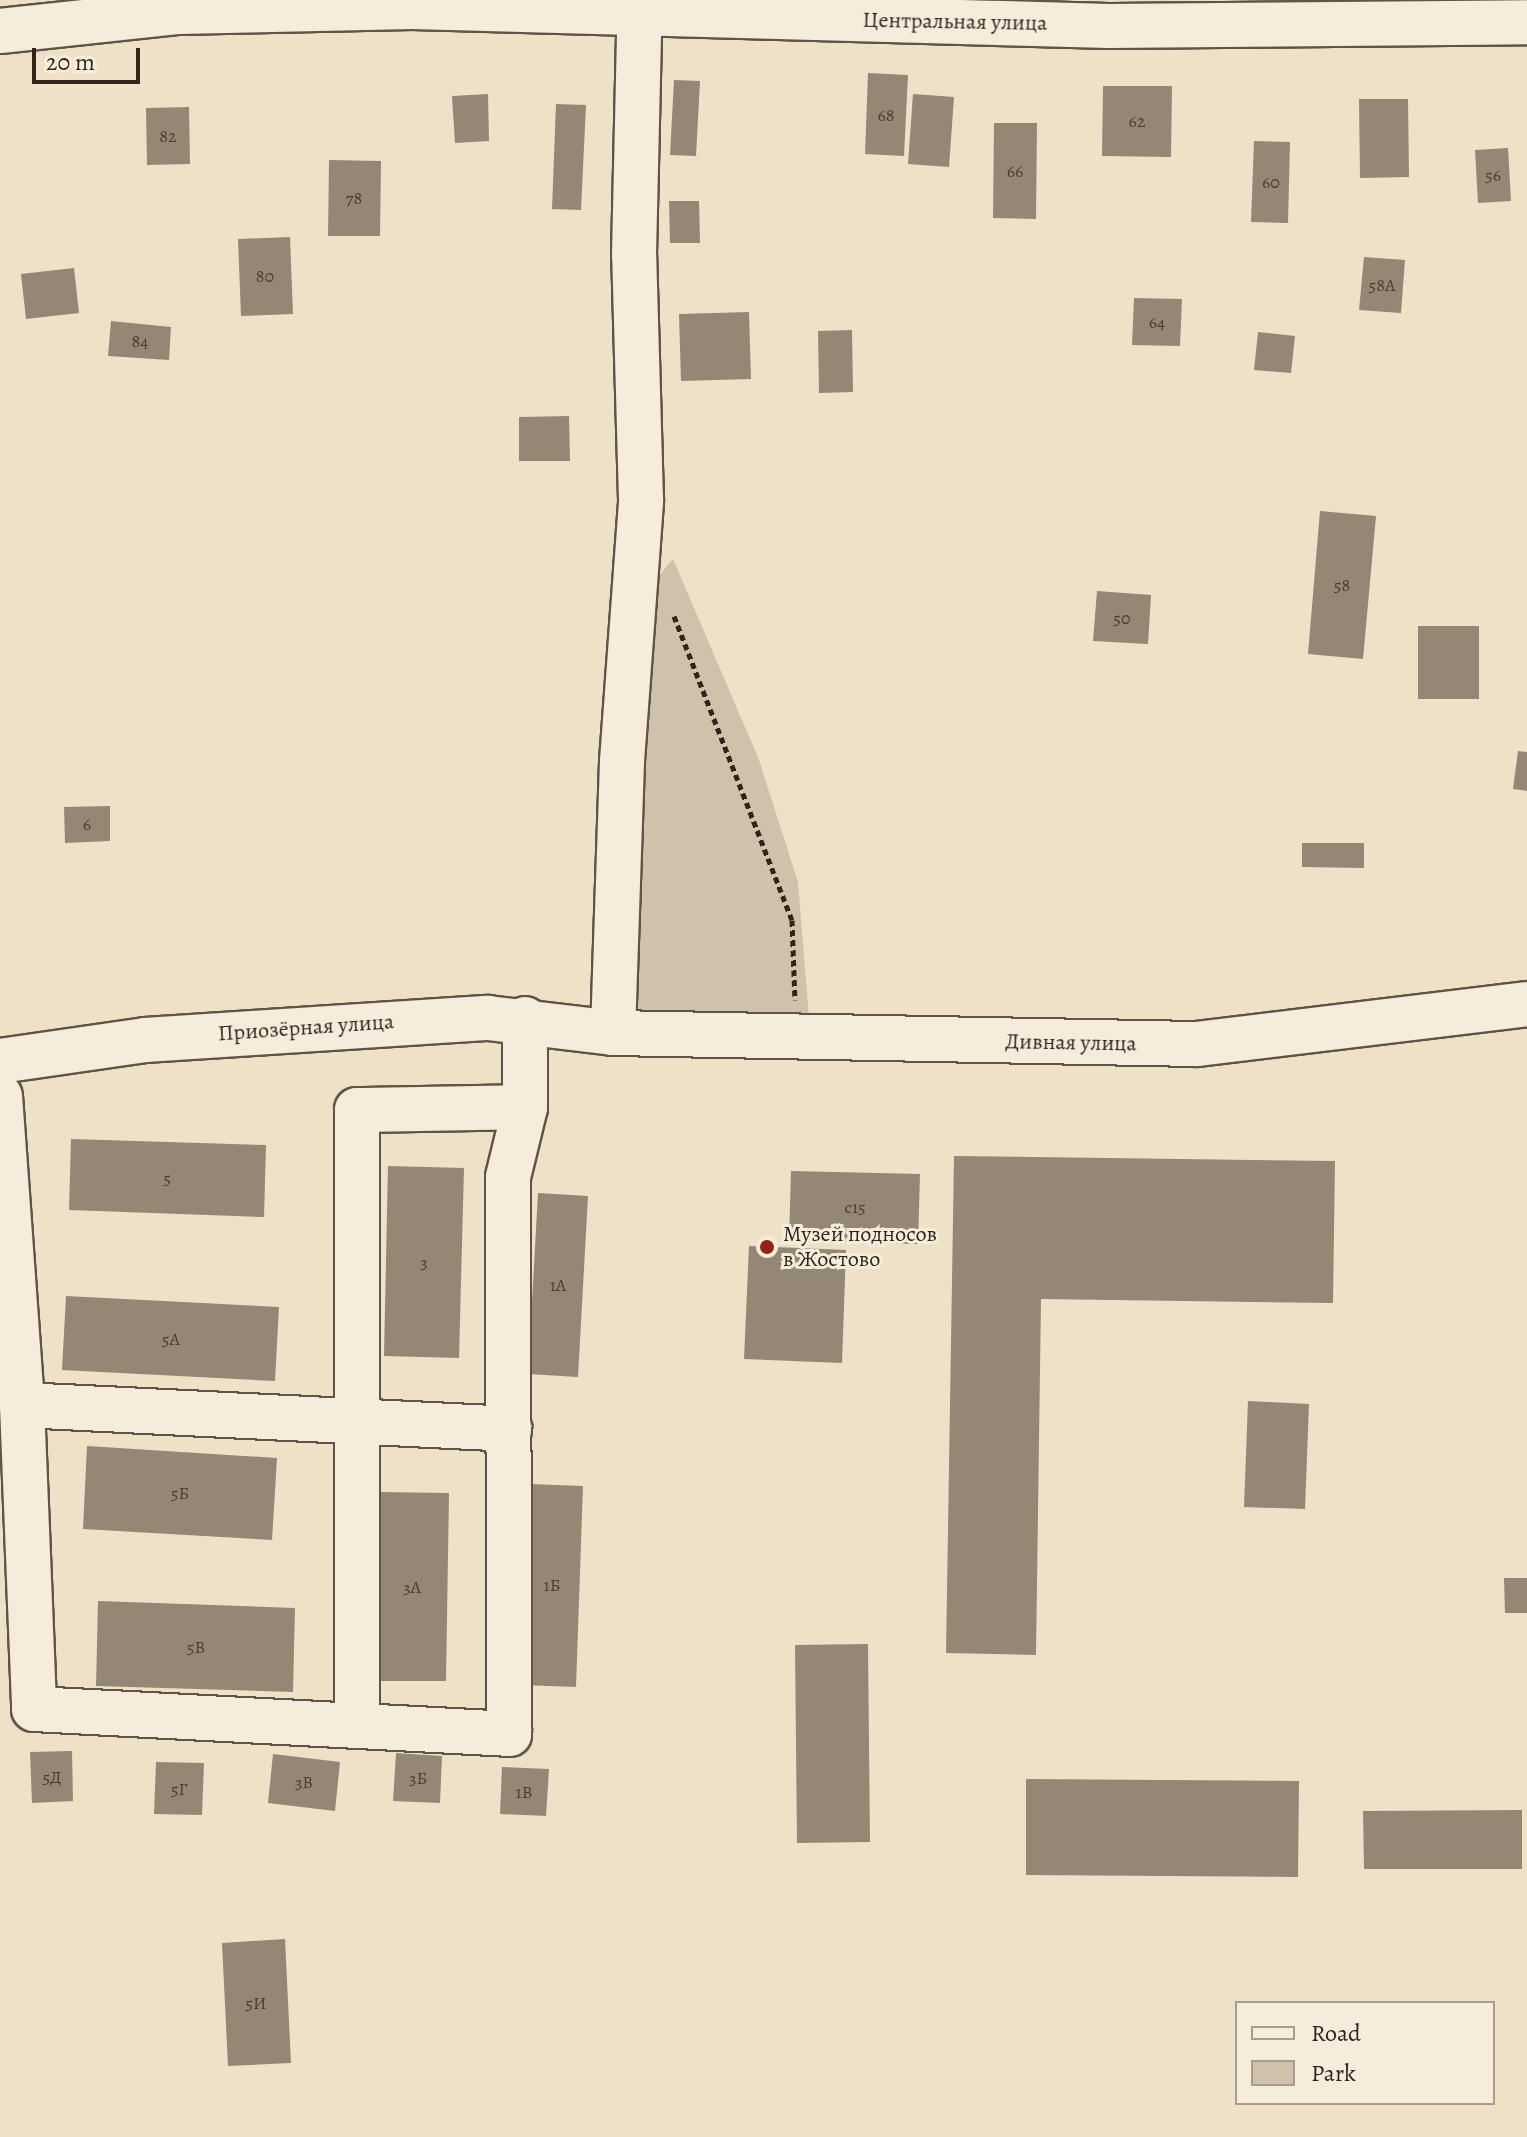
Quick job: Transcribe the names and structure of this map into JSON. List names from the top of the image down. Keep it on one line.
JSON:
{"streets":{"street":["Центральная улица","Приозёрная улица","Дивная улица"]},"crossings":[["Приозёрная улица","Дивная улица"]],"places":["Музей подносов в Жостово"],"house_numbers":["68","62","82","66","56","60","78","80","58А","64","84","58","50","6","5","с15","3","1А","5А","5Б","1Б","3А","5В","5Д","3Б","3В","5Г","1В","5И"],"legend":["Road","Park"],"scale_bar":"20 m"}
